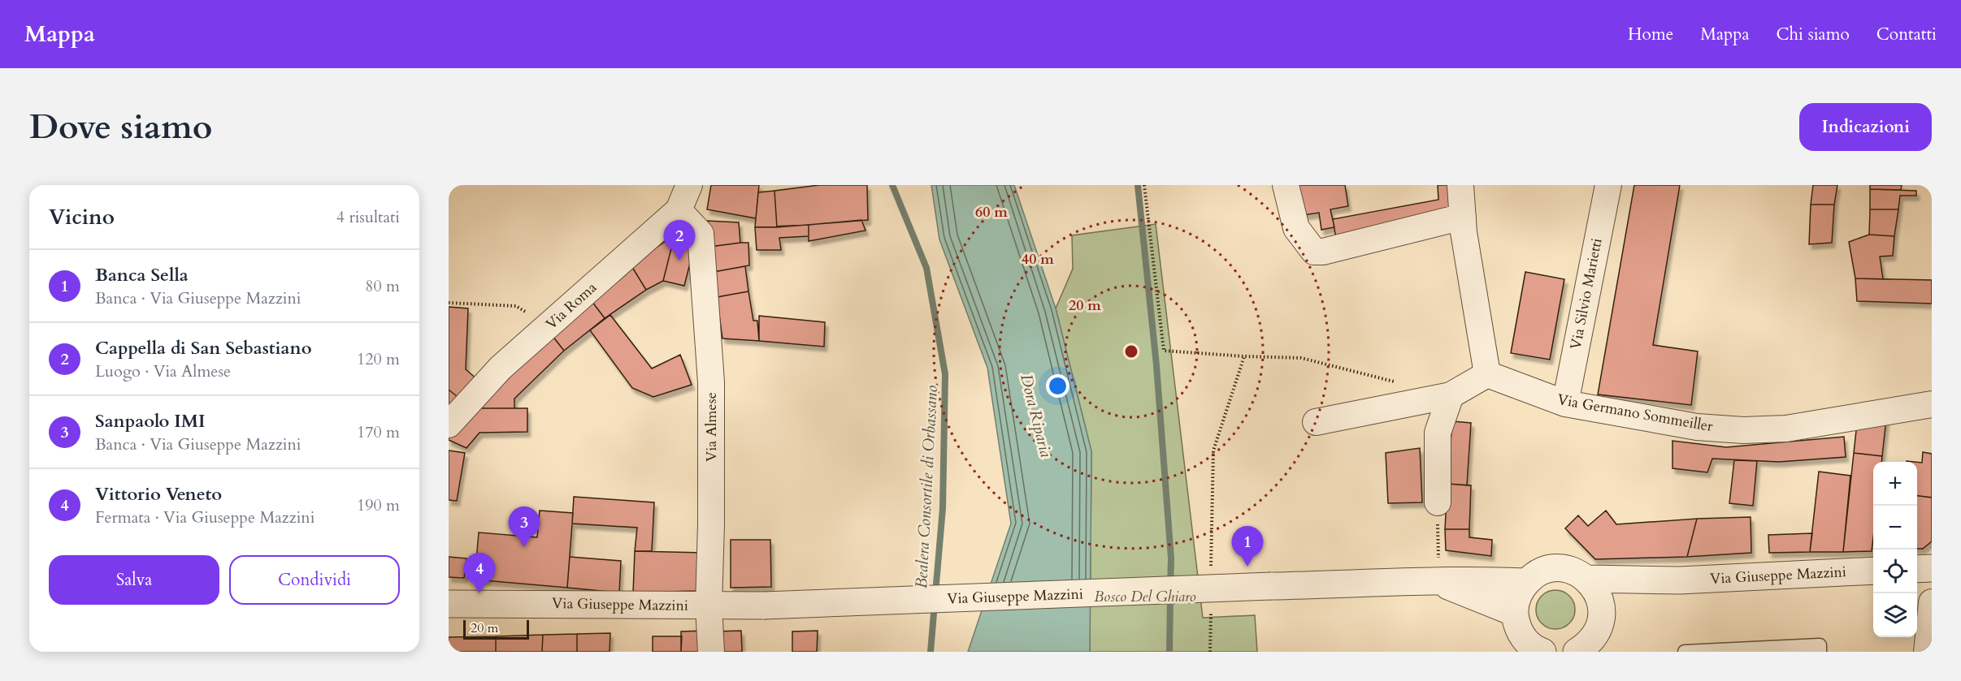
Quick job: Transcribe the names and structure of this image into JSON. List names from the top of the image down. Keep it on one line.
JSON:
{"streets":{"street":["Via Silvio Marietti","Via Roma","Via Germano Sommeiller","Via Almese","Via Giuseppe Mazzini"]},"crossings":[["Via Silvio Marietti","Via Germano Sommeiller"],["Via Roma","Via Almese"],["Via Almese","Via Giuseppe Mazzini"]],"water":["Dora Riparia","Bealera Consortile di Orbassano"],"parks":["Bosco Del Ghiaro"],"scale_bar":"20 m","page":{"header":"Mappa","nav":["Home","Mappa","Chi siamo","Contatti"],"buttons":["Indicazioni",["Salva","Condividi"]],"title":"Dove siamo","heading":["Vicino","4 risultati"],"pins":["2","3","1","4"],"list":[{"mark":"1","name":"Banca Sella","note":"Banca · Via Giuseppe Mazzini","value":"80 m"},{"mark":"2","name":"Cappella di San Sebastiano","note":"Luogo · Via Almese","value":"120 m"},{"mark":"3","name":"Sanpaolo IMI","note":"Banca · Via Giuseppe Mazzini","value":"170 m"},{"mark":"4","name":"Vittorio Veneto","note":"Fermata · Via Giuseppe Mazzini","value":"190 m"}],"map_buttons":["+","−"],"scale":"20 m"},"rings":["60 m","40 m","20 m"]}
